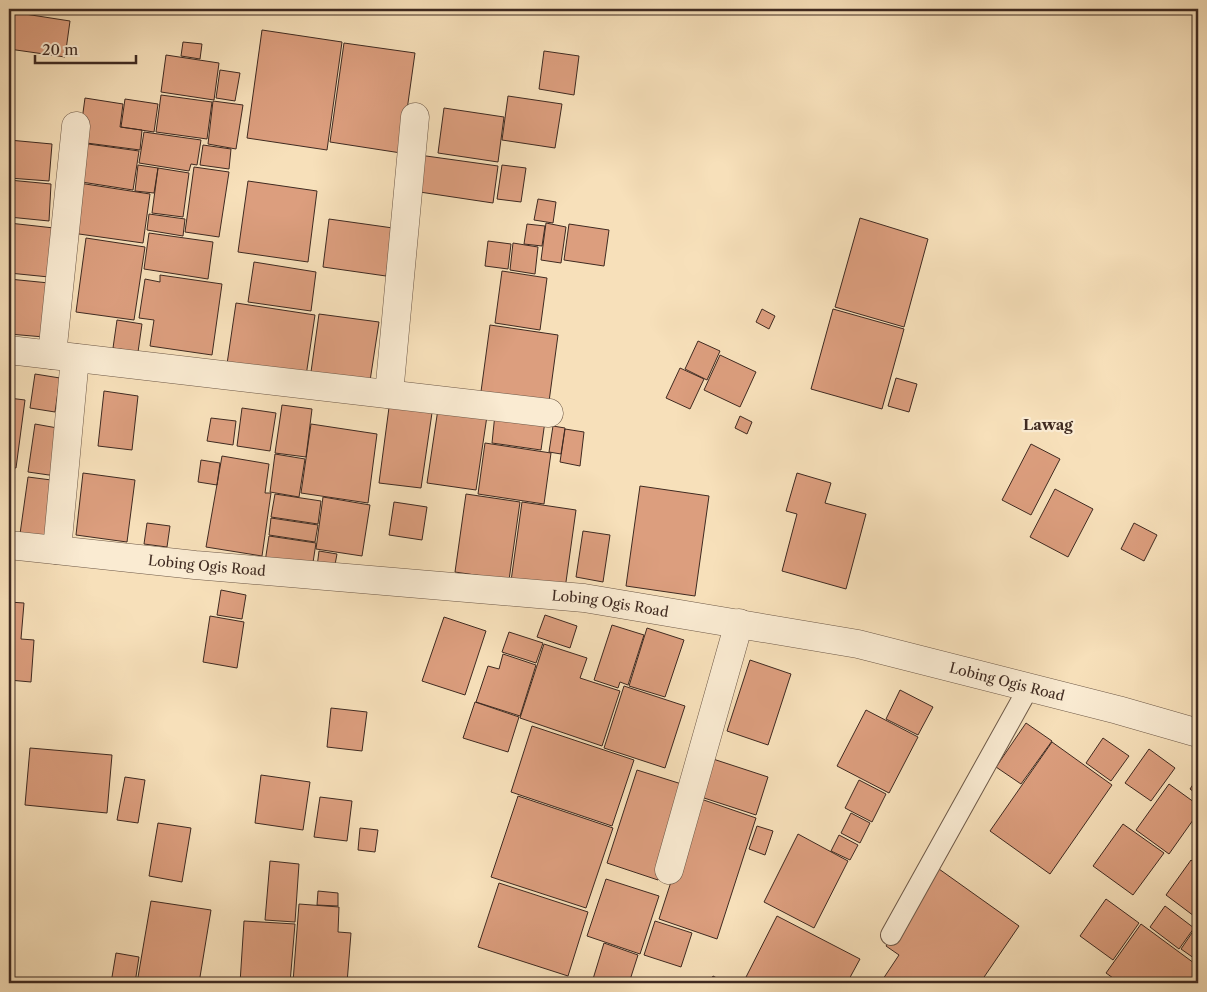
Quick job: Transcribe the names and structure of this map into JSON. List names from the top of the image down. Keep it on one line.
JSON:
{"streets":{"street":["Lobing Ogis Road"]},"districts":["Lawag"],"scale_bar":"20 m"}
